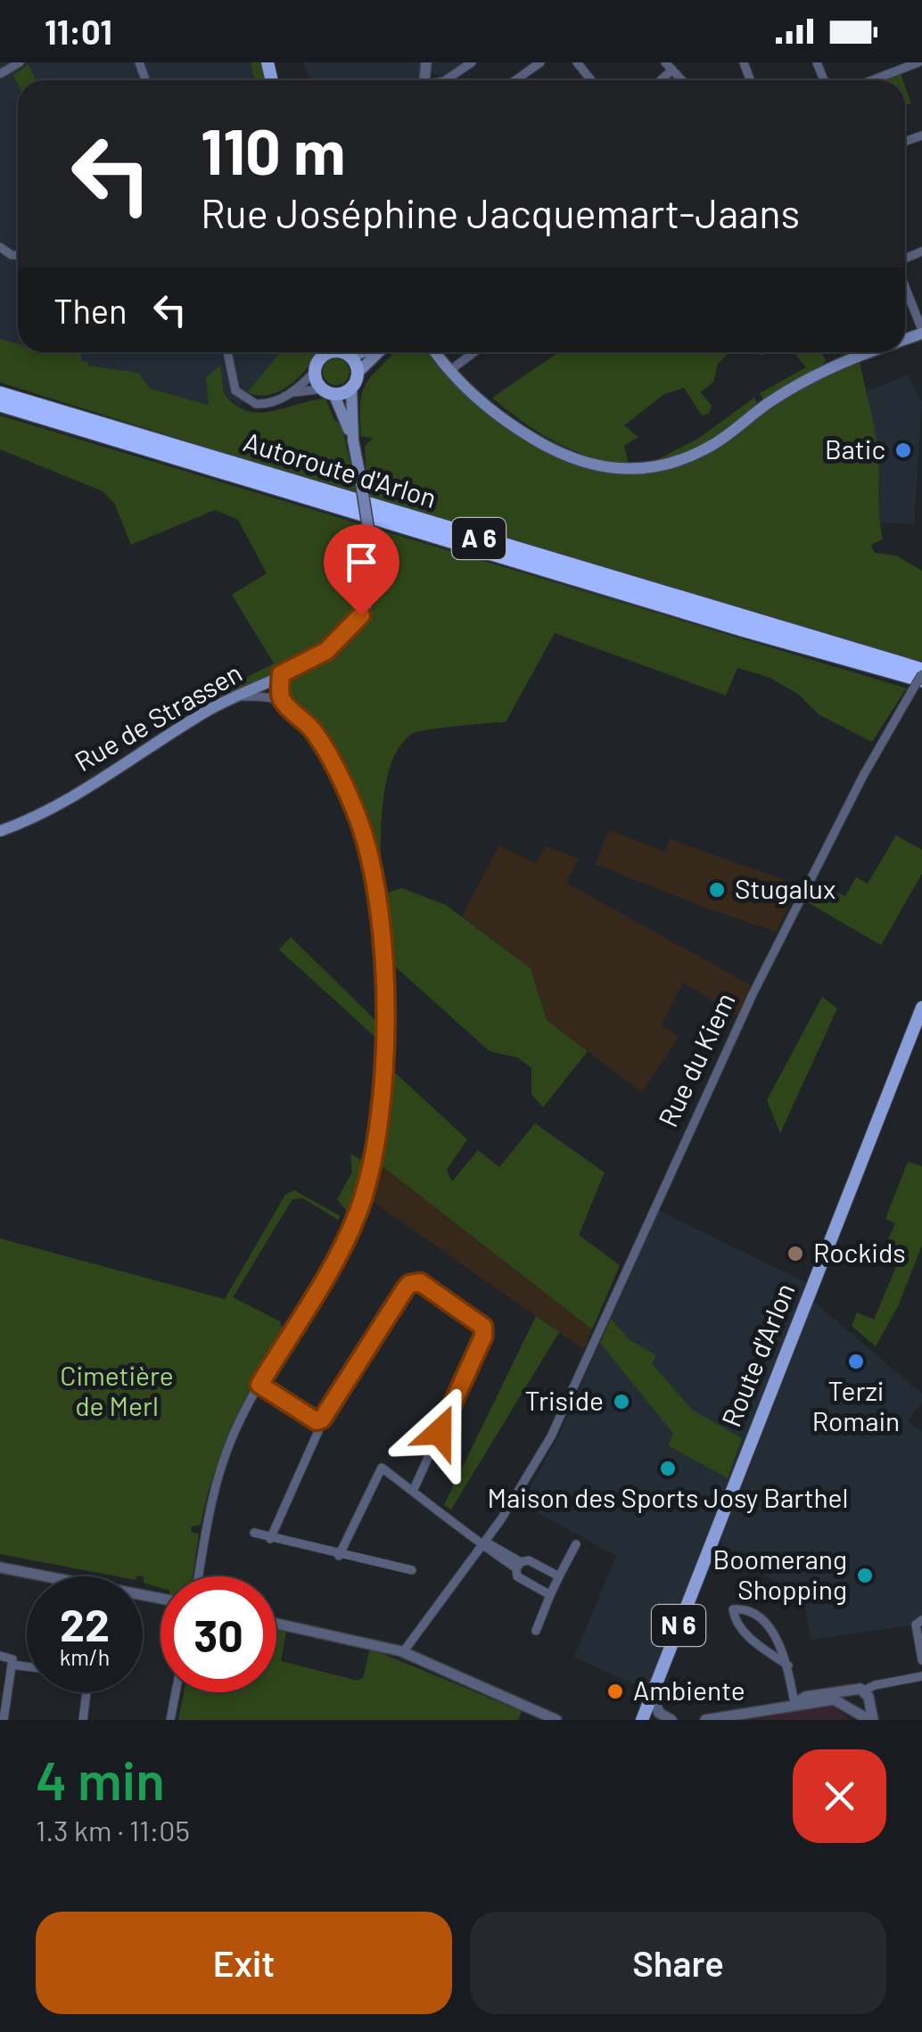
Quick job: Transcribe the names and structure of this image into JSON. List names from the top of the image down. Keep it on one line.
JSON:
{"streets":{"highway":["Autoroute d'Arlon","A 6"],"main road":["Rue de Strassen","Route d'Arlon","N 6"],"street":["Rue du Kiem"]},"crossings":[["Autoroute d'Arlon","Rue du Kiem"]],"parks":["Cimetière de Merl"],"places":["Batic","Stugalux","Rockids","Terzi Romain","Triside","Maison des Sports Josy Barthel","Boomerang Shopping","Ambiente"],"page":{"status":"11:01","turn":["110 m","Rue Joséphine Jacquemart-Jaans"],"then":"Then","speed":"22 km/h","limit":"30","heading":["4 min","1.3 km · 11:05"],"buttons":["Exit","Share"]}}
